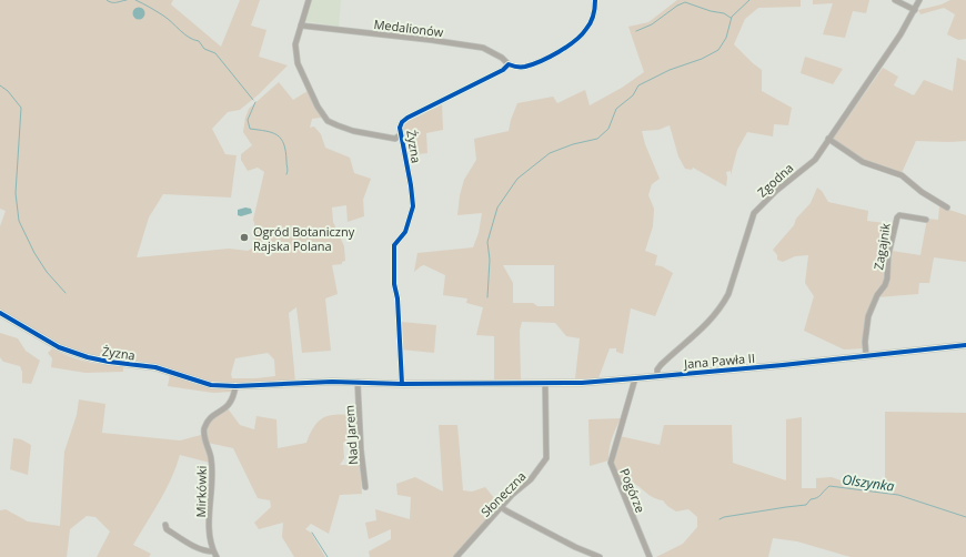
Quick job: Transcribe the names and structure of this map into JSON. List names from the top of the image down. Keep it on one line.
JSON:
{"streets":{"street":["Medalionów","Żyzna","Zgodna","Zagajnik","Jana Pawła II","Nad Jarem","Pogórze","Mirkówki","Słoneczna"]},"crossings":[["Medalionów","Żyzna"],["Żyzna","Jana Pawła II"],["Żyzna","Nad Jarem"],["Żyzna","Mirkówki"],["Zgodna","Jana Pawła II"],["Zagajnik","Jana Pawła II"],["Jana Pawła II","Pogórze"],["Jana Pawła II","Słoneczna"]],"water":["Olszynka"],"places":["Ogród Botaniczny Rajska Polana"]}
